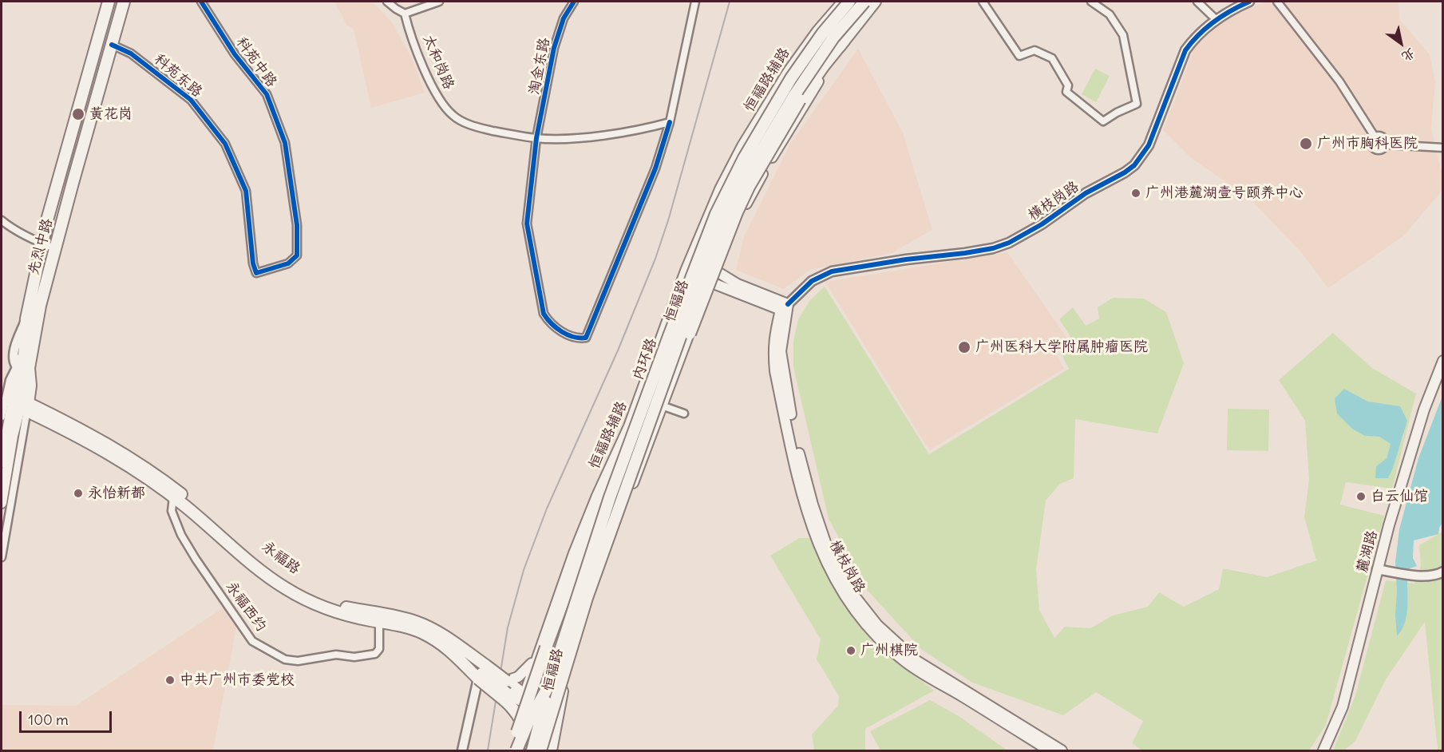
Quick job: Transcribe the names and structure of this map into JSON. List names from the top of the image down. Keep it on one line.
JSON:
{"streets":{"main road":["恒福路辅路","横枝岗路","先烈中路","恒福路","内环路","麓湖路","永福路"],"street":["科苑中路","太和岗路","淘金东路","科苑东路","永福西约"]},"crossings":[["科苑中路","科苑东路"],["太和岗路","淘金东路"],["科苑东路","先烈中路"],["恒福路辅路","恒福路"],["恒福路辅路","内环路"],["恒福路辅路","永福路"],["恒福路","内环路"],["恒福路","永福路"],["永福路","永福西约"]],"places":["黄花岗","广州市胸科医院","广州港麓湖壹号颐养中心","广州医科大学附属肿瘤医院","永怡新都","白云仙馆","广州棋院","中共广州市委党校"],"scale_bar":"100 m","north":"bottom right"}
